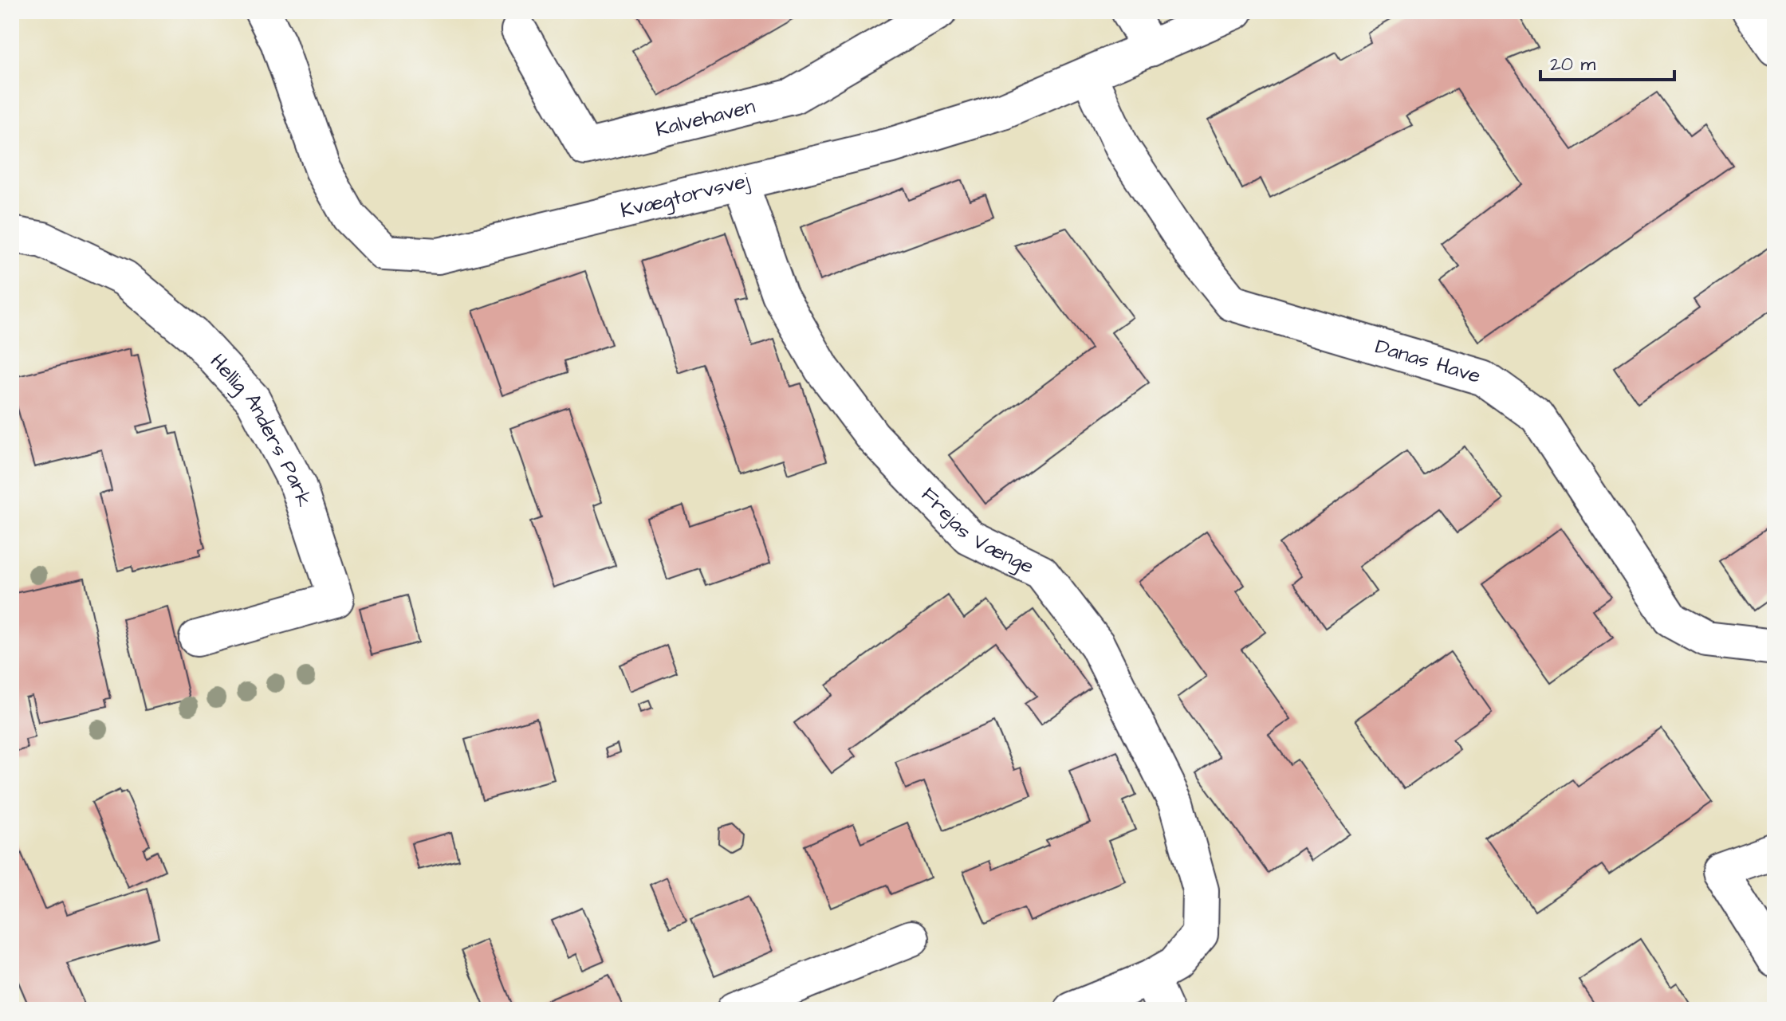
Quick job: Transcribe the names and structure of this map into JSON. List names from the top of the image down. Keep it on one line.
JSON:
{"streets":{"street":["Kalvehaven","Kvægtorvsvej","Danas Have","Hellig Anders Park","Frejas Vænge"]},"crossings":[["Kvægtorvsvej","Danas Have"],["Kvægtorvsvej","Frejas Vænge"]],"scale_bar":"20 m"}
